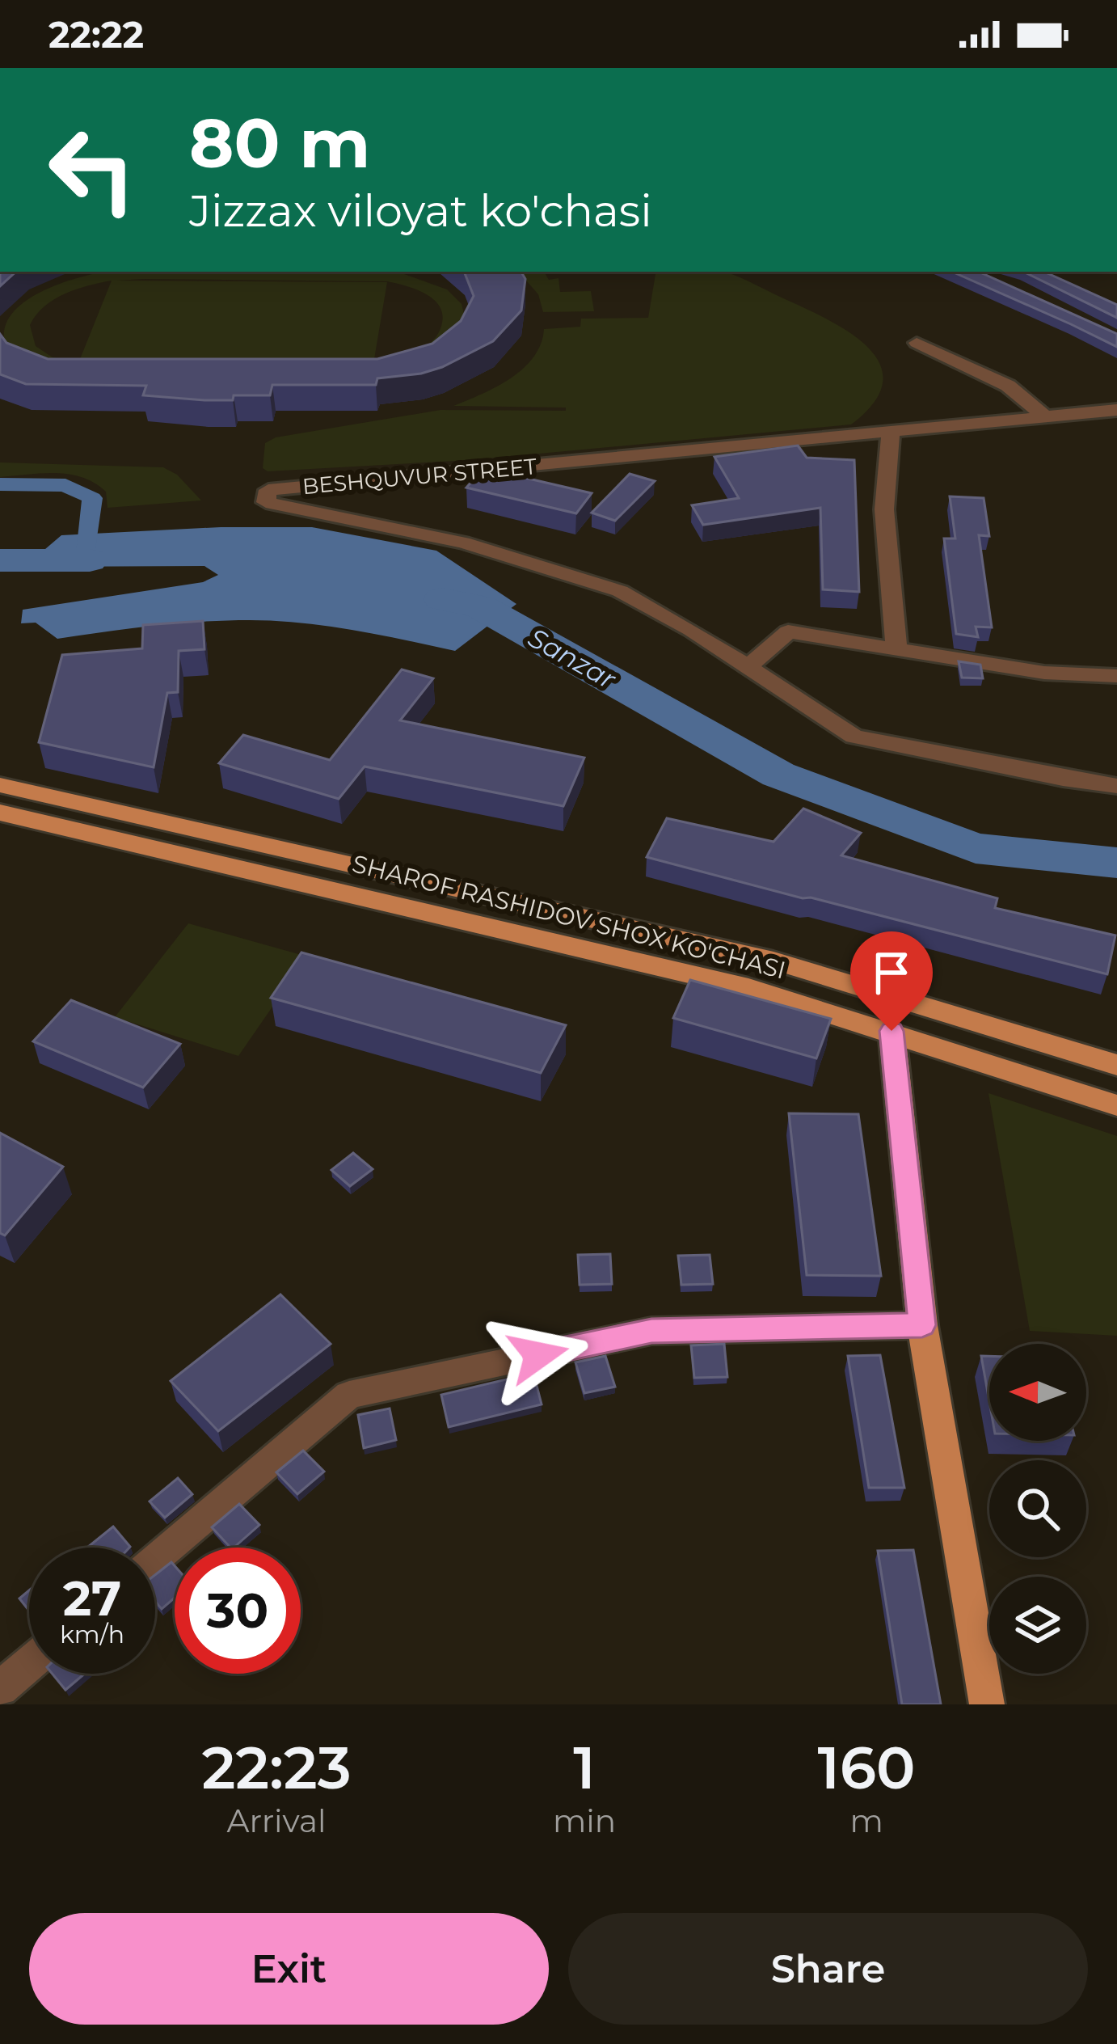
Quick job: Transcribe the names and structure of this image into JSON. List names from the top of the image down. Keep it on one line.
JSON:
{"streets":{"main road":["SHAROF RASHIDOV SHOX KO'CHASI"],"street":["BESHQUVUR STREET"]},"water":["Sanzar"],"north":"left","page":{"status":"22:22","turn":["80 m","Jizzax viloyat ko'chasi"],"speed":"27 km/h","limit":"30","eta":["22:23","Arrival","1","min","160","m"],"buttons":["Exit","Share"]}}
